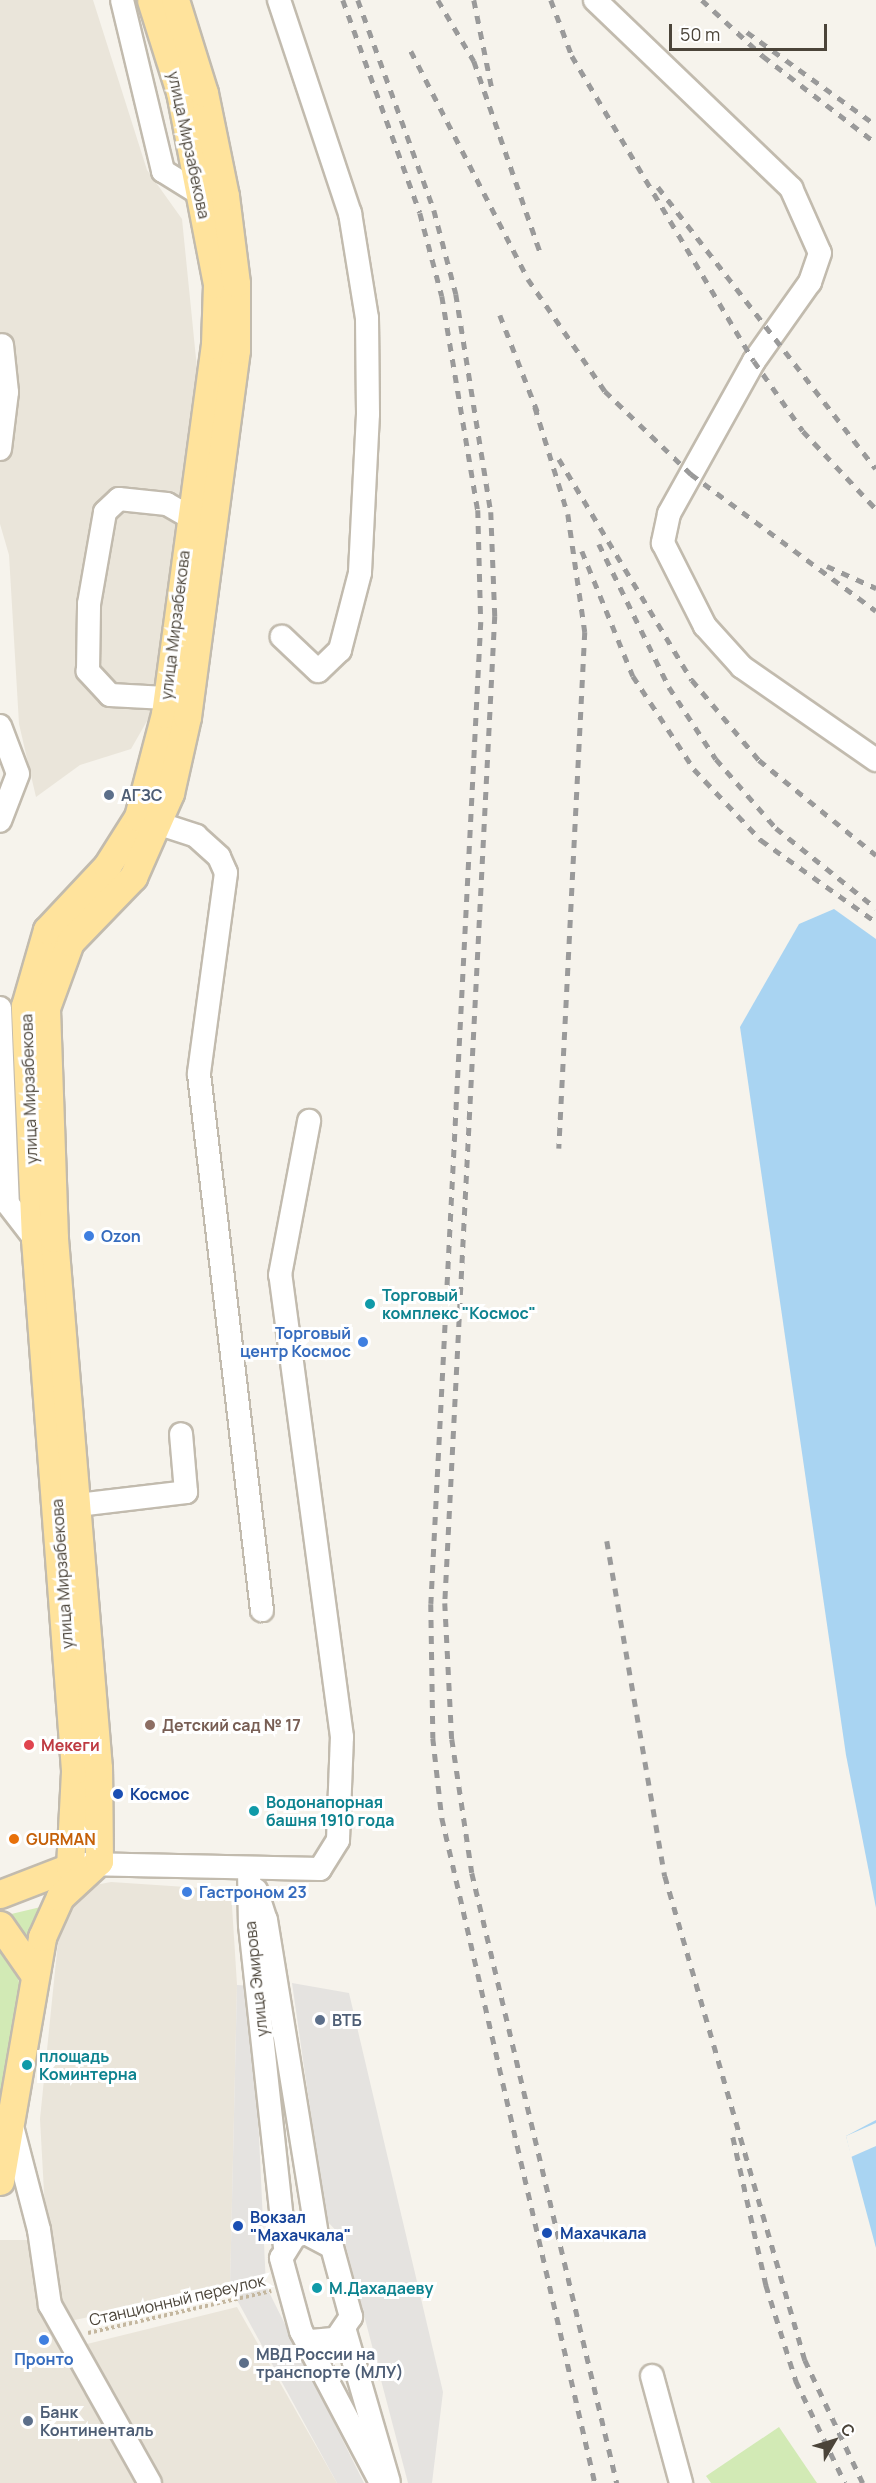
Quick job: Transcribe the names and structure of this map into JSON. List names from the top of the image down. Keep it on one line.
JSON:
{"streets":{"main road":["улица Мирзабекова"],"street":["улица Эмирова"],"path":["Станционный переулок"]},"crossings":[["улица Эмирова","Станционный переулок"]],"places":["АГЗС","Ozon","Торговый комплекс \"Космос\"","Торговый центр Космос","Детский сад № 17","Мекеги","Космос","Водонапорная башня 1910 года","GURMAN","Гастроном 23","ВТБ","площадь Коминтерна","Вокзал \"Махачкала\"","Махачкала","М.Дахадаеву","Пронто","МВД России на транспорте (МЛУ)","Банк Континенталь"],"scale_bar":"50 m","north":"top right"}
